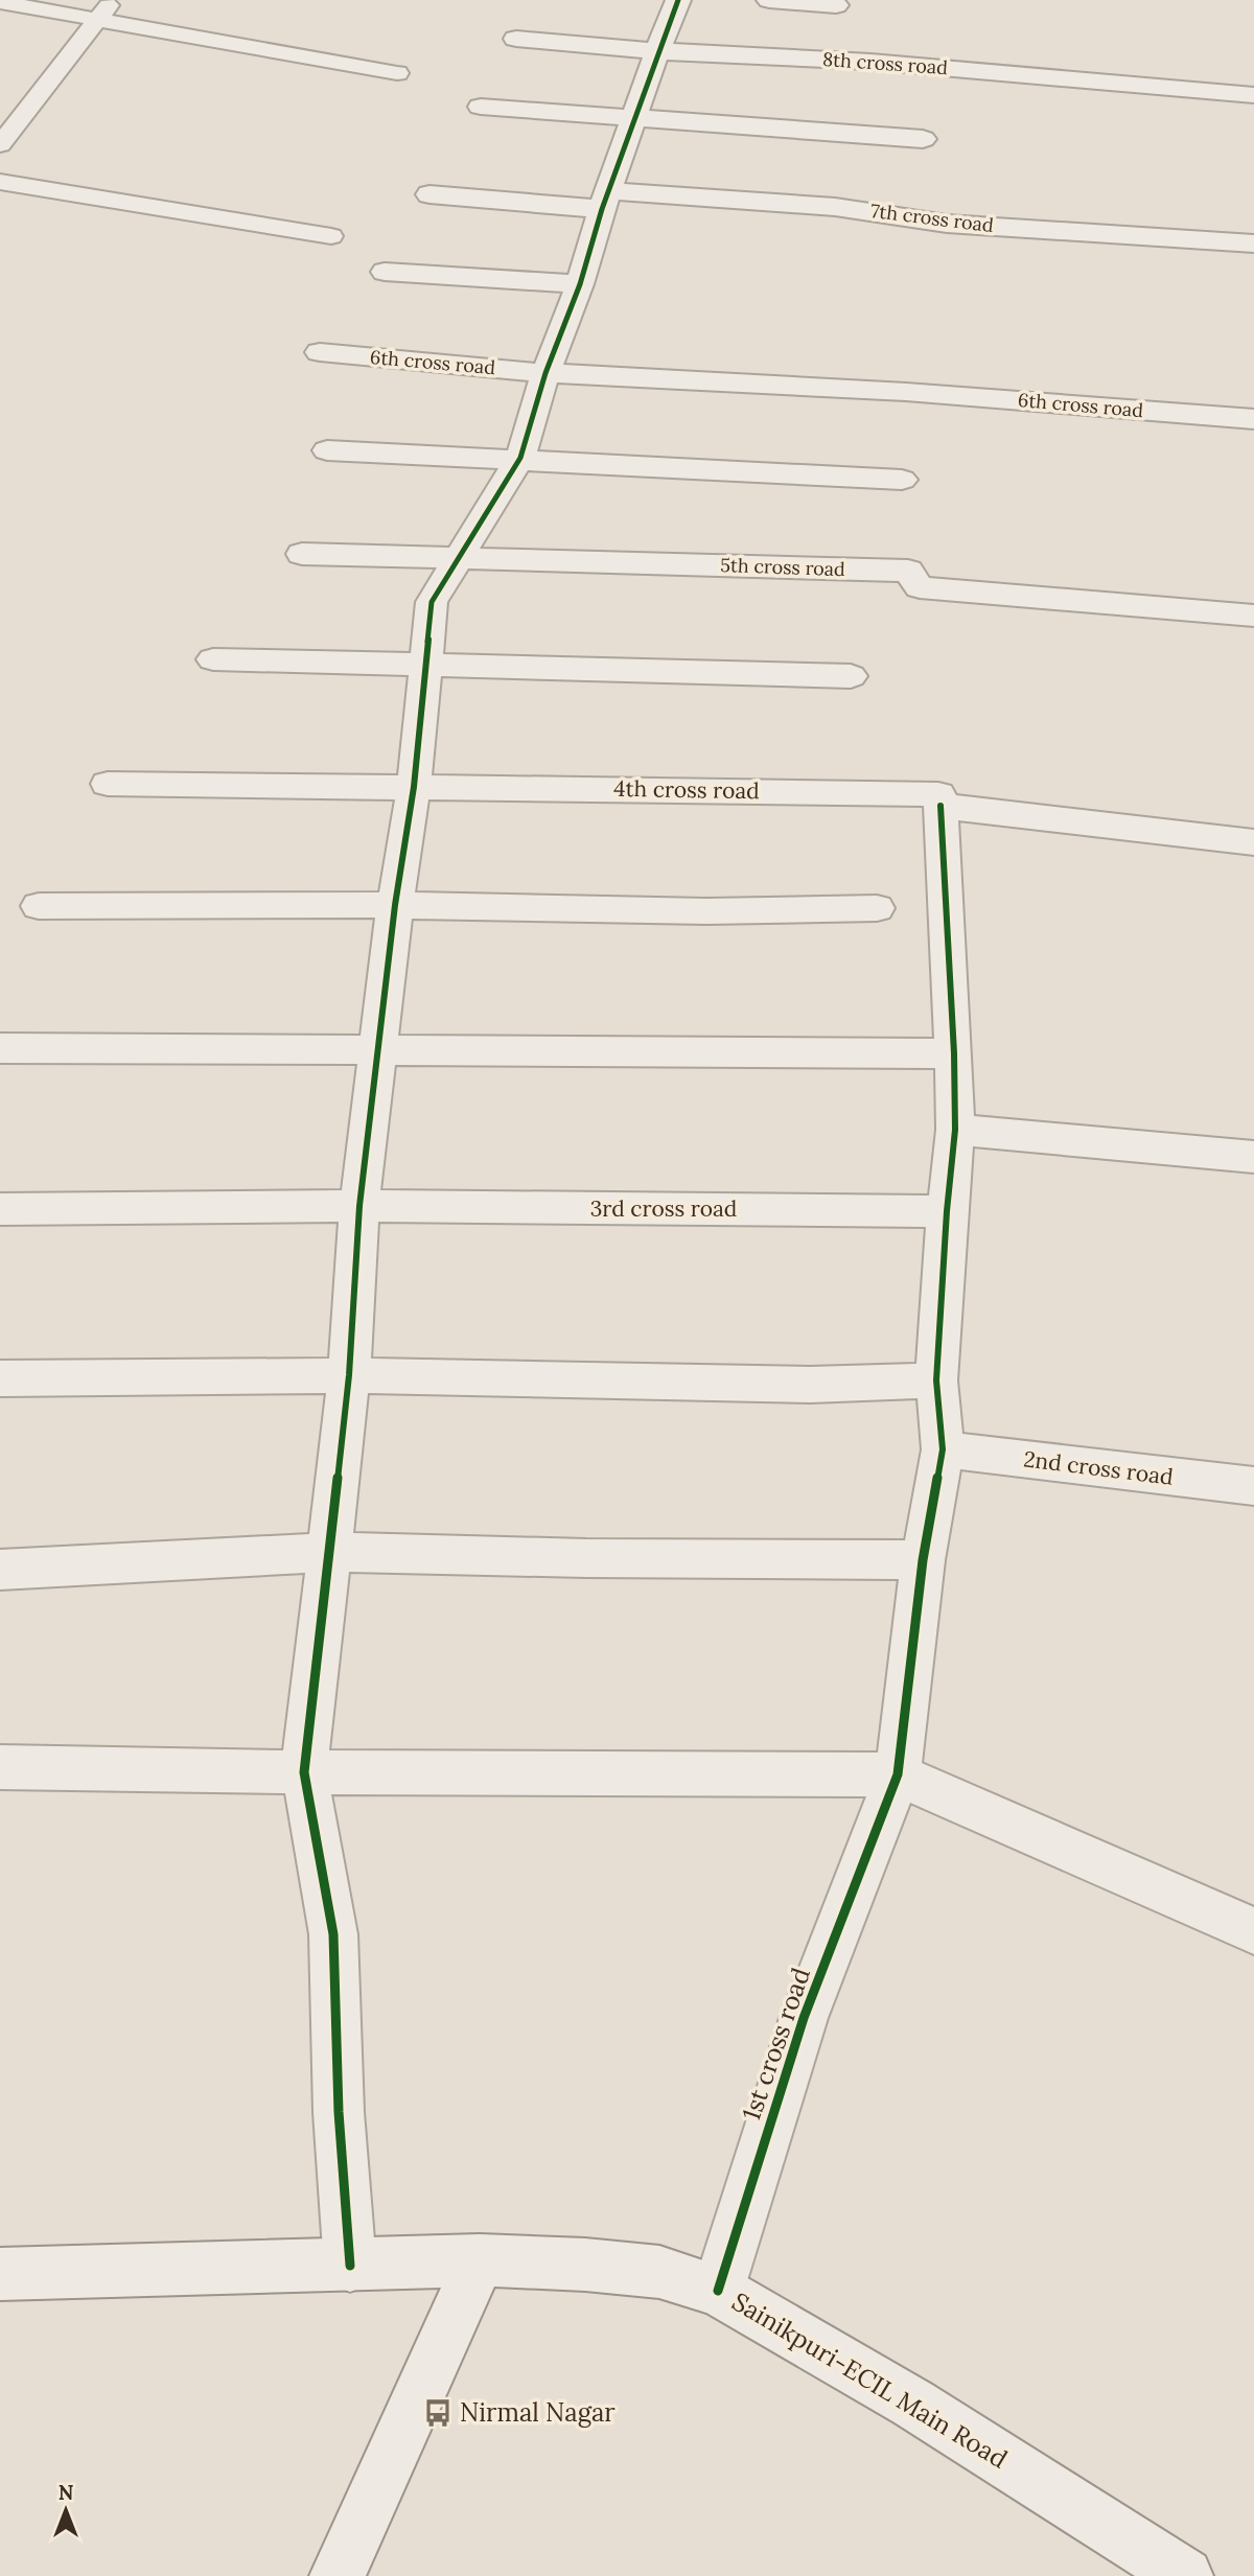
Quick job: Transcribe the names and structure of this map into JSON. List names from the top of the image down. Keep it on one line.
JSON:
{"streets":{"street":["8th cross road","7th cross road","6th cross road","5th cross road","4th cross road","3rd cross road","2nd cross road","1st cross road","Sainikpuri-ECIL Main Road"]},"crossings":[["3rd cross road","1st cross road"],["2nd cross road","1st cross road"],["1st cross road","Sainikpuri-ECIL Main Road"]],"places":{"bus stop":["Nirmal Nagar"]},"north":"top"}
